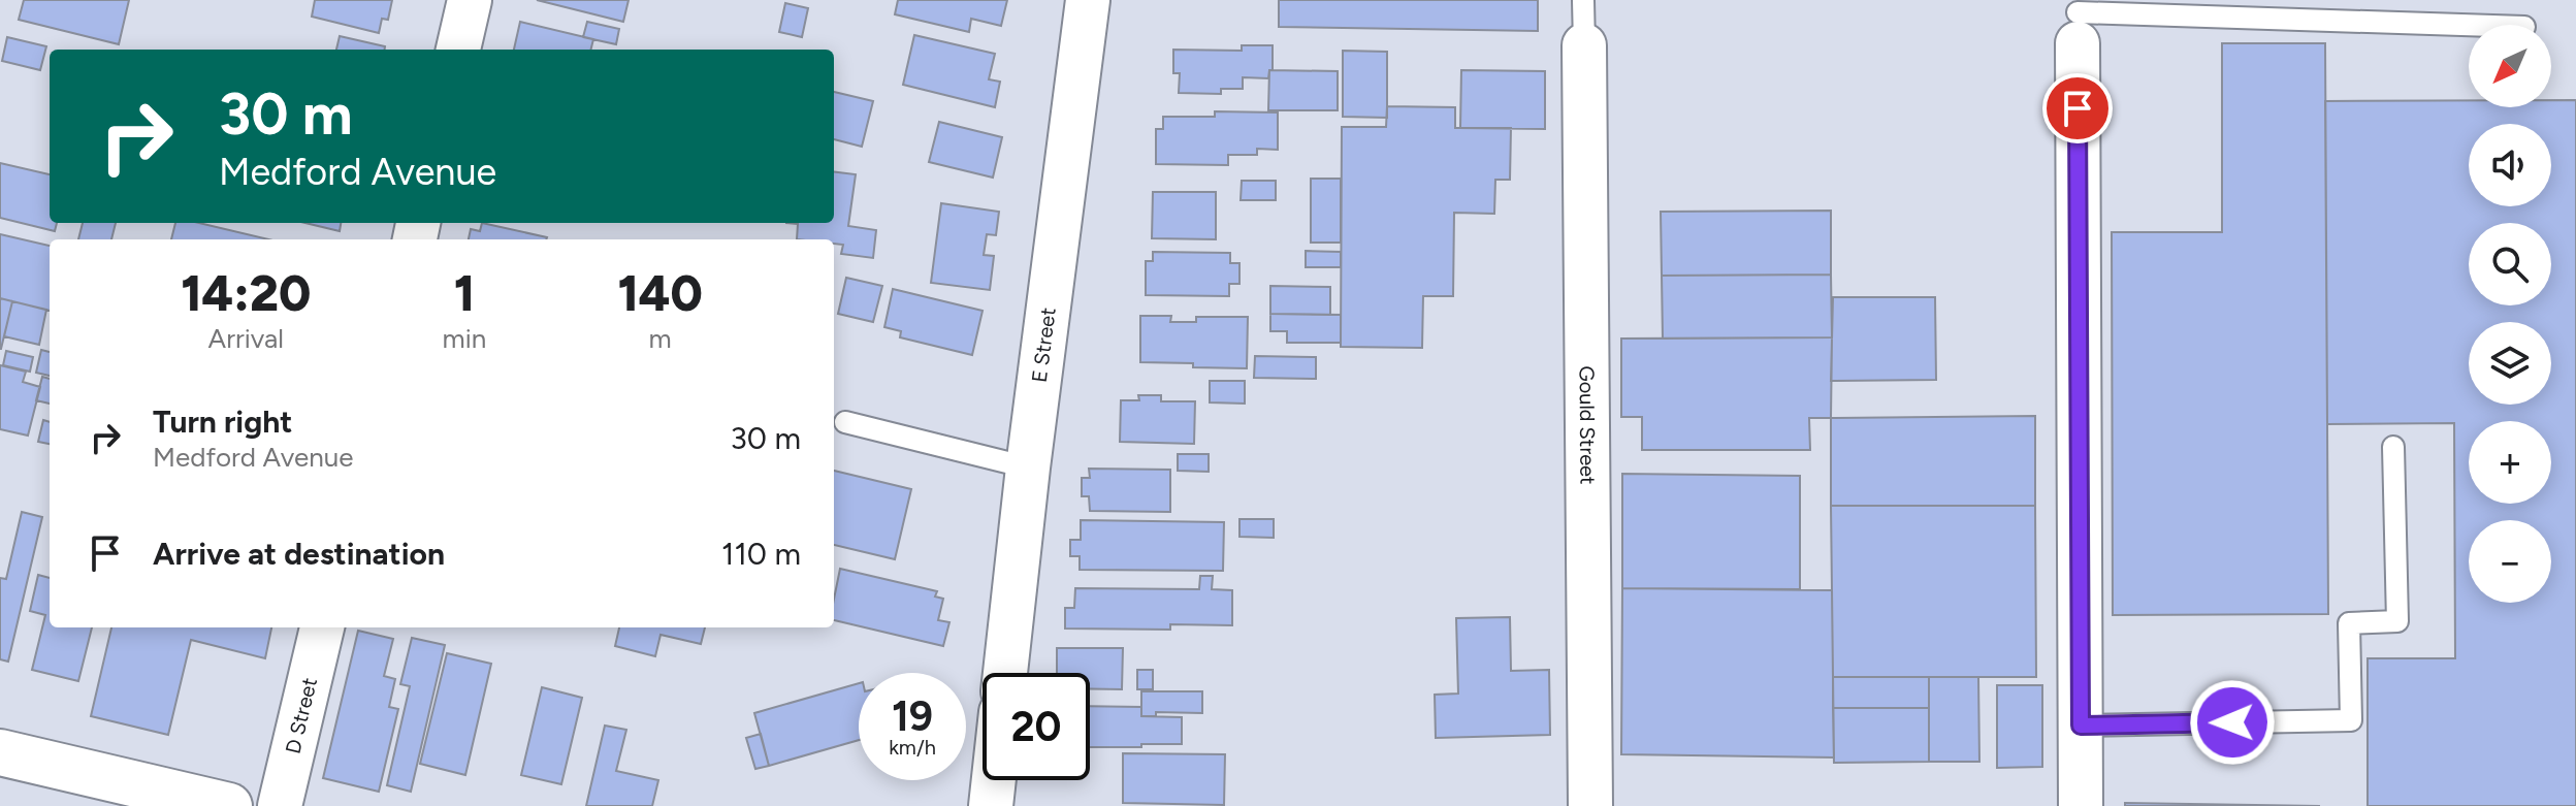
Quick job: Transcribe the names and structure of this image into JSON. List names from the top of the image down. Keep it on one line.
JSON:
{"streets":{"street":["E Street","Gould Street","D Street"]},"north":"bottom left","page":{"map_buttons":["+","−"],"turn":["30 m","Medford Avenue"],"eta":["14:20","Arrival","1","min","140","m"],"list":[{"name":"Turn right","note":"Medford Avenue","value":"30 m"},{"name":"Arrive at destination","value":"110 m"}],"speed":"19 km/h","limit":"20"}}
